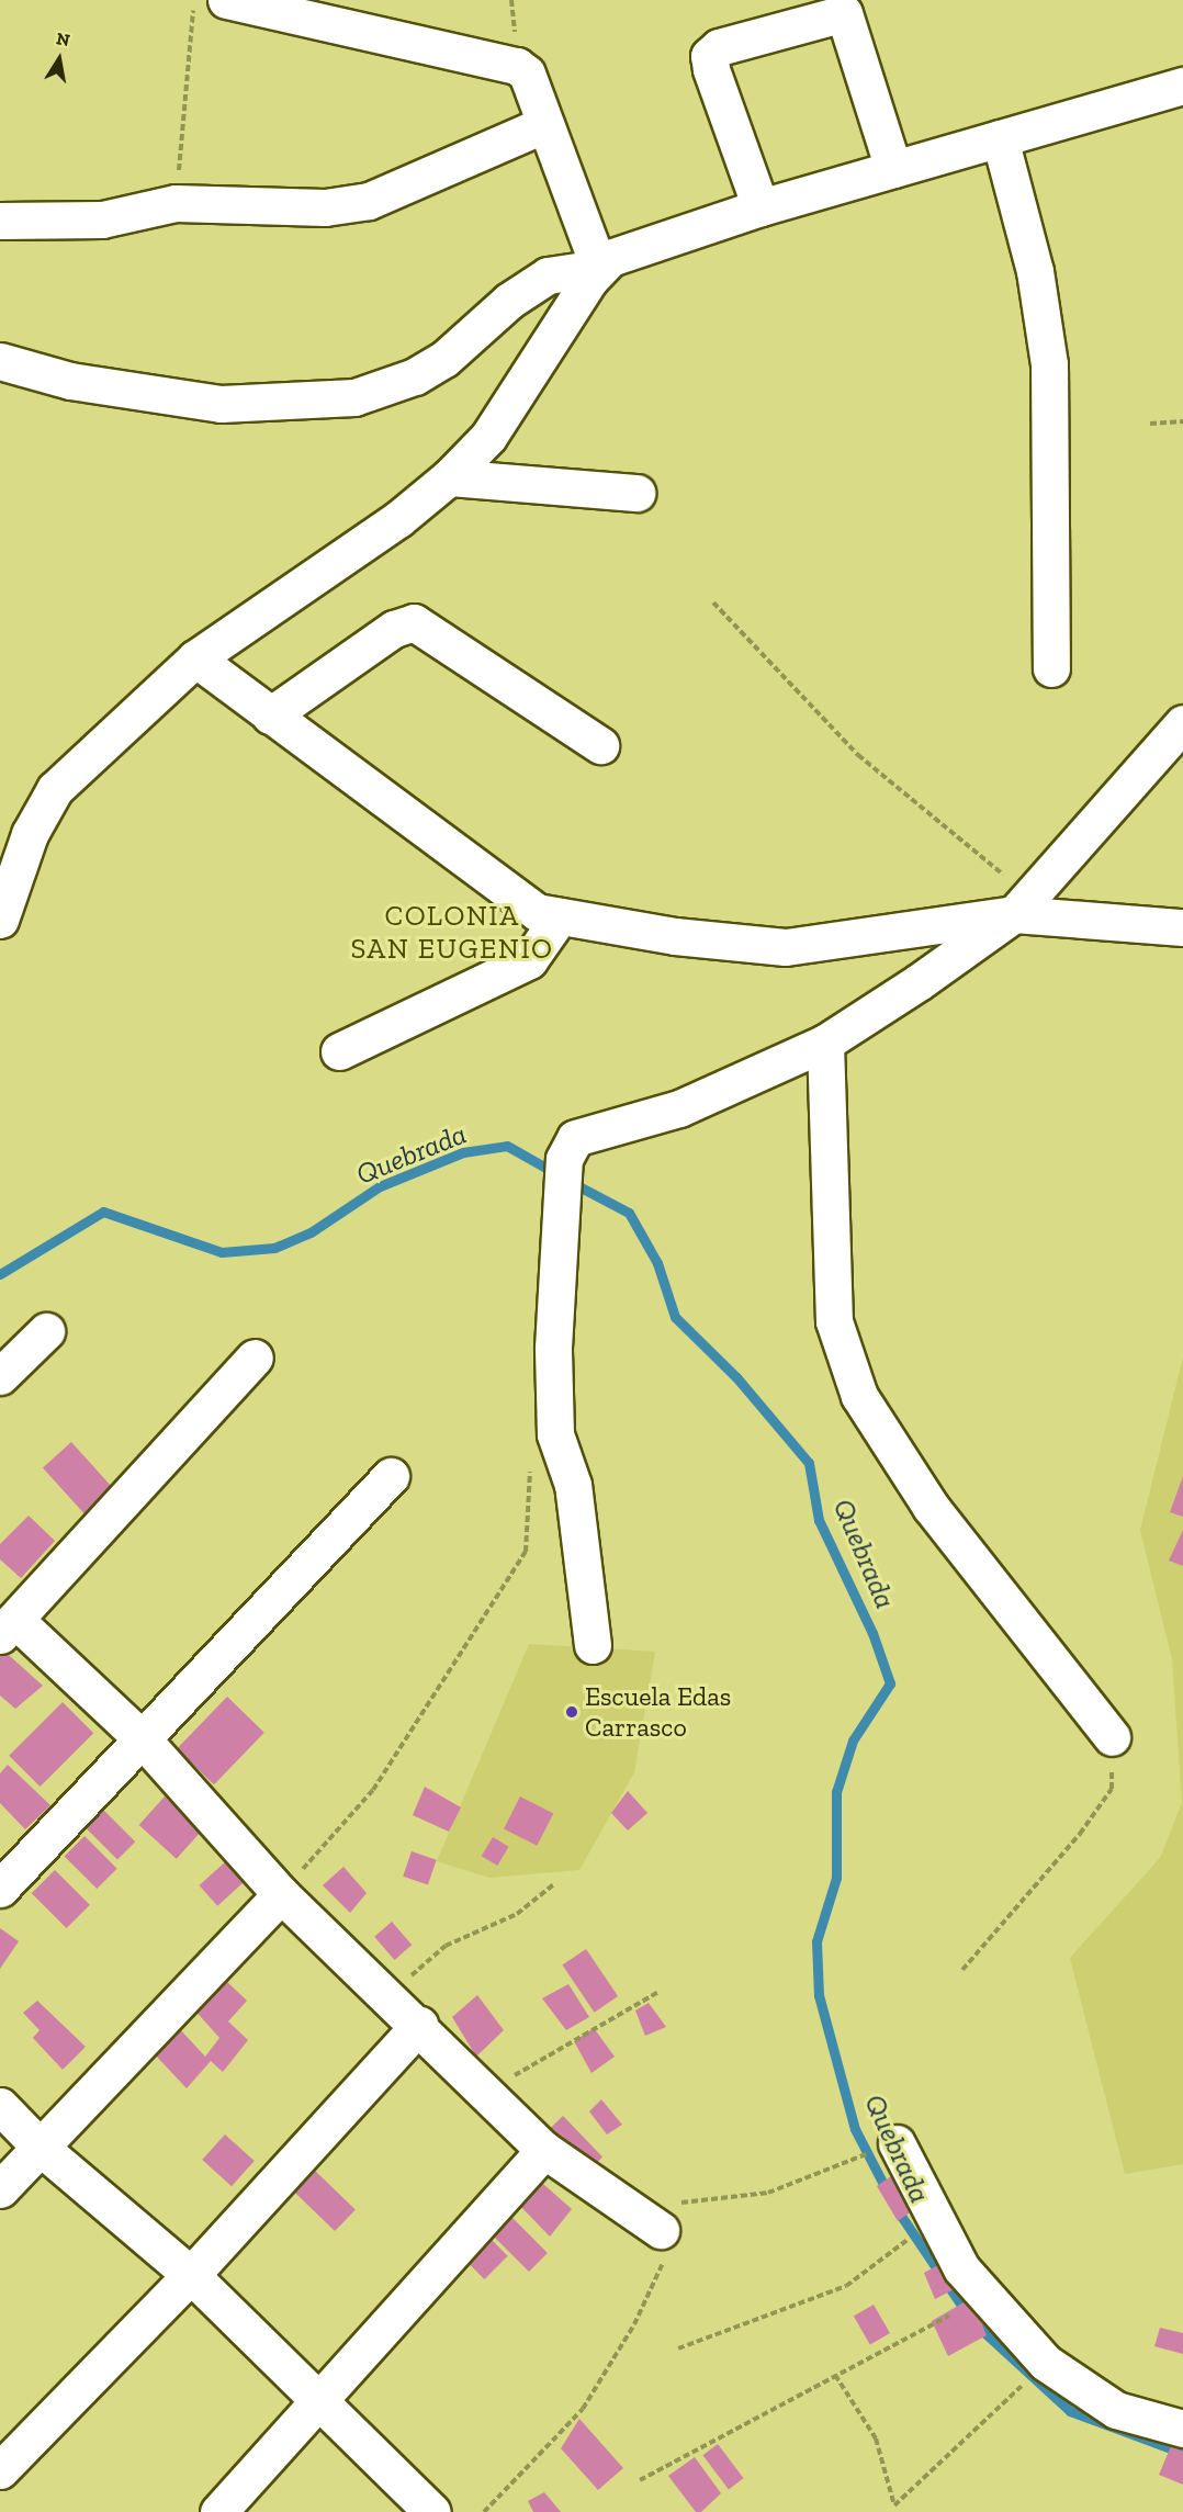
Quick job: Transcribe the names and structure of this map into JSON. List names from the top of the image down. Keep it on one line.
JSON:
{"districts":["COLONIA SAN EUGENIO"],"water":["Quebrada"],"places":["Escuela Edas Carrasco"],"north":"top"}
